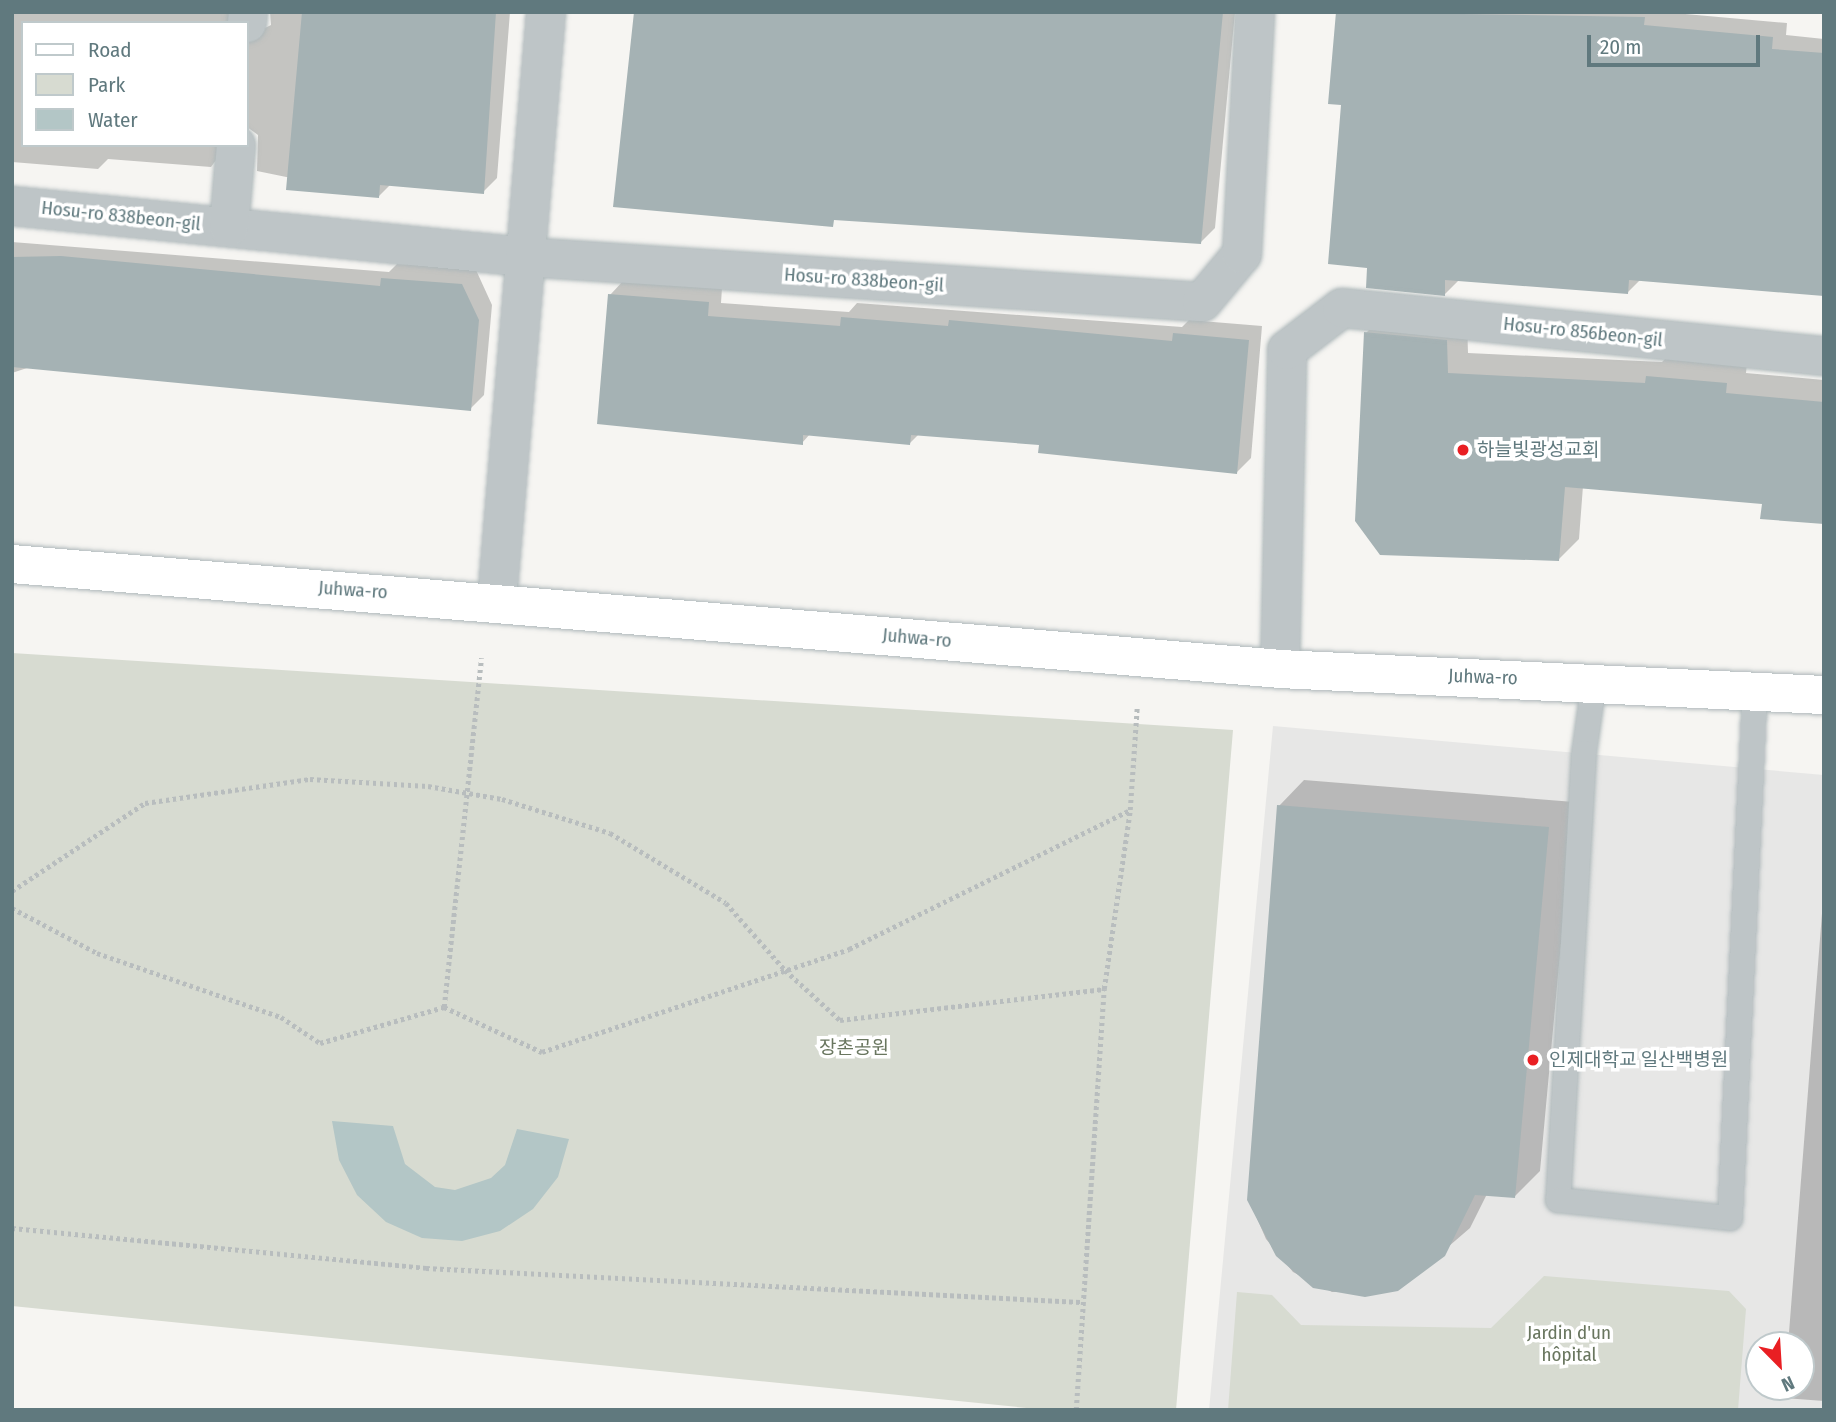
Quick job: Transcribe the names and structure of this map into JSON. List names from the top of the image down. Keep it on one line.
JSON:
{"streets":{"street":["Hosu-ro 838beon-gil","Hosu-ro 856beon-gil","Juhwa-ro"]},"crossings":[["Hosu-ro 856beon-gil","Juhwa-ro"]],"parks":["장촌공원","Jardin d'un hôpital"],"places":["하늘빛광성교회","인제대학교 일산백병원"],"legend":["Road","Park","Water"],"scale_bar":"20 m","north":"bottom right"}
